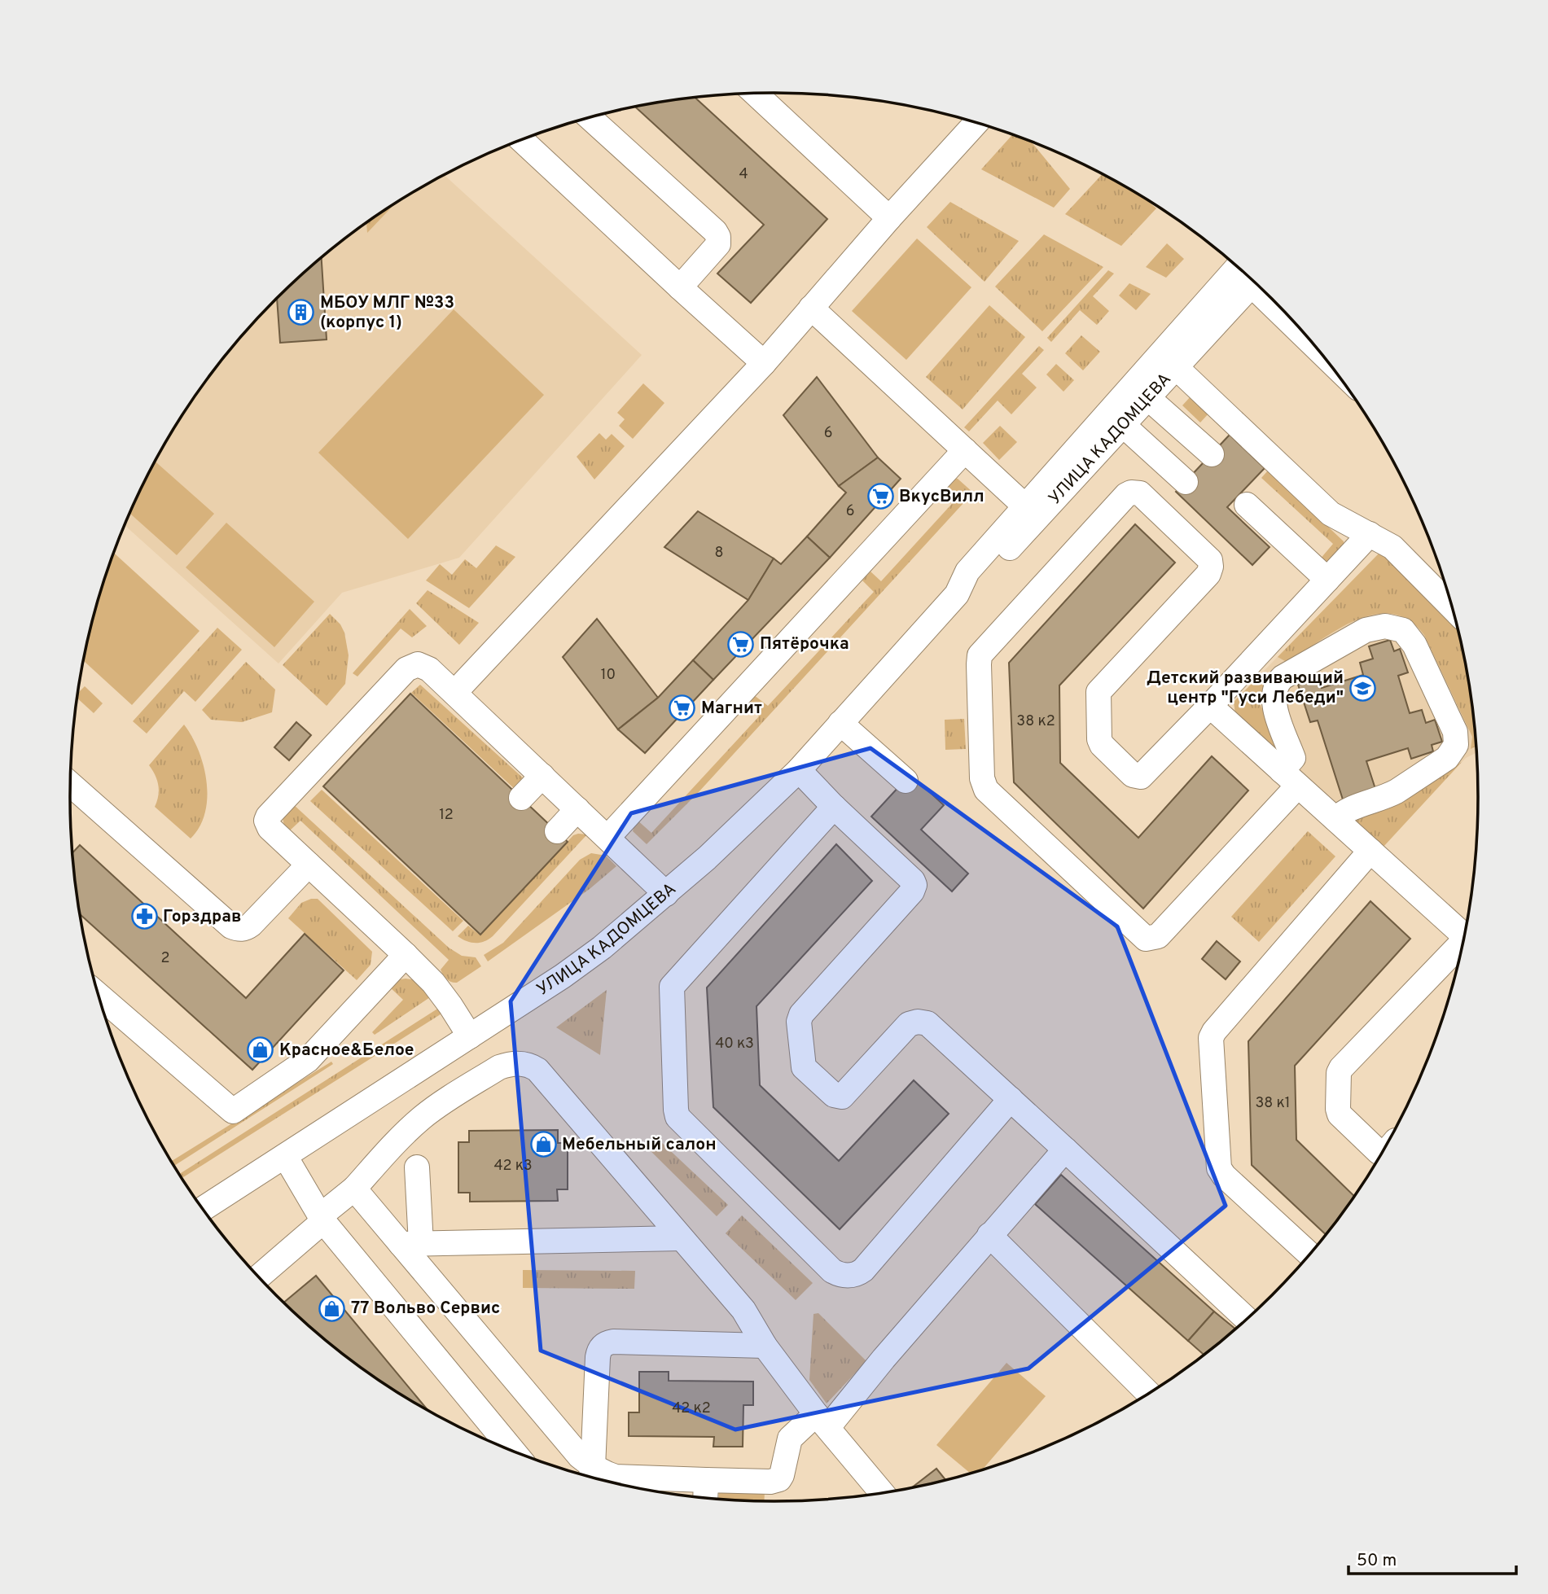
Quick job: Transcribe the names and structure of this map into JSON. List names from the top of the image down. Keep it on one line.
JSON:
{"streets":{"street":["УЛИЦА КАДОМЦЕВА"]},"places":{"building":["МБОУ МЛГ №33 (корпус 1)"],"supermarket":["ВкусВилл","Пятёрочка","Магнит"],"school or university":["Детский развивающий центр \"Гуси Лебеди\""],"pharmacy":["Горздрав"],"shop":["Красное&Белое","Мебельный салон","77 Вольво Сервис"]},"house_numbers":["4","6","6","8","10","38 к2","12","2","40 к3","38 к1","42 к3","42 к2"],"scale_bar":"50 m"}
